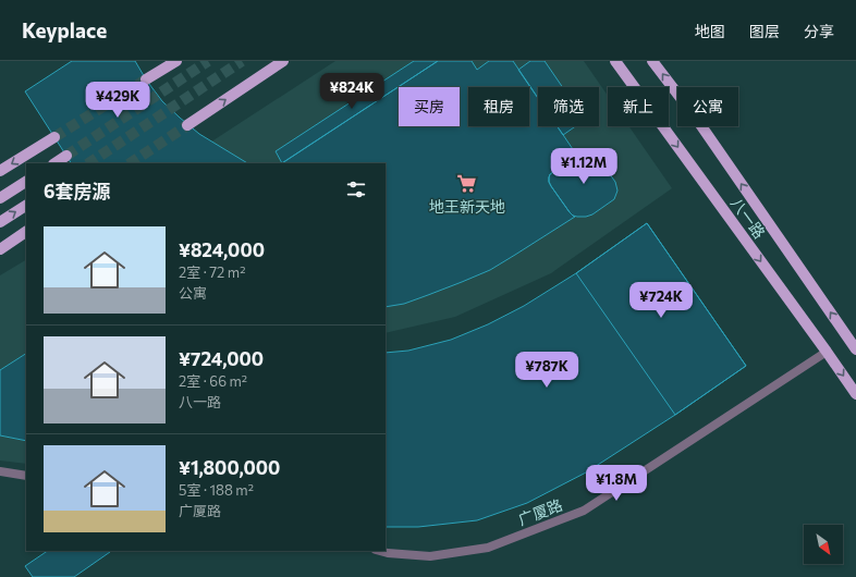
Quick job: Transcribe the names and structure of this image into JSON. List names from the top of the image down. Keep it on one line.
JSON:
{"streets":{"main road":["八一路"],"street":["广厦路"]},"crossings":[["八一路","广厦路"]],"places":{"supermarket":["地王新天地"]},"north":"bottom right","page":{"header":"Keyplace","nav":["地图","图层","分享"],"price":["¥824K","¥429K","¥1.12M","¥724K","¥787K","¥1.8M"],"chip":["买房","租房","筛选","新上","公寓"],"heading":"6套房源","list":[{"name":"¥824,000","note":"2室 · 72 m² · 公寓"},{"name":"¥724,000","note":"2室 · 66 m² · 八一路"},{"name":"¥1,800,000","note":"5室 · 188 m² · 广厦路"}]}}
